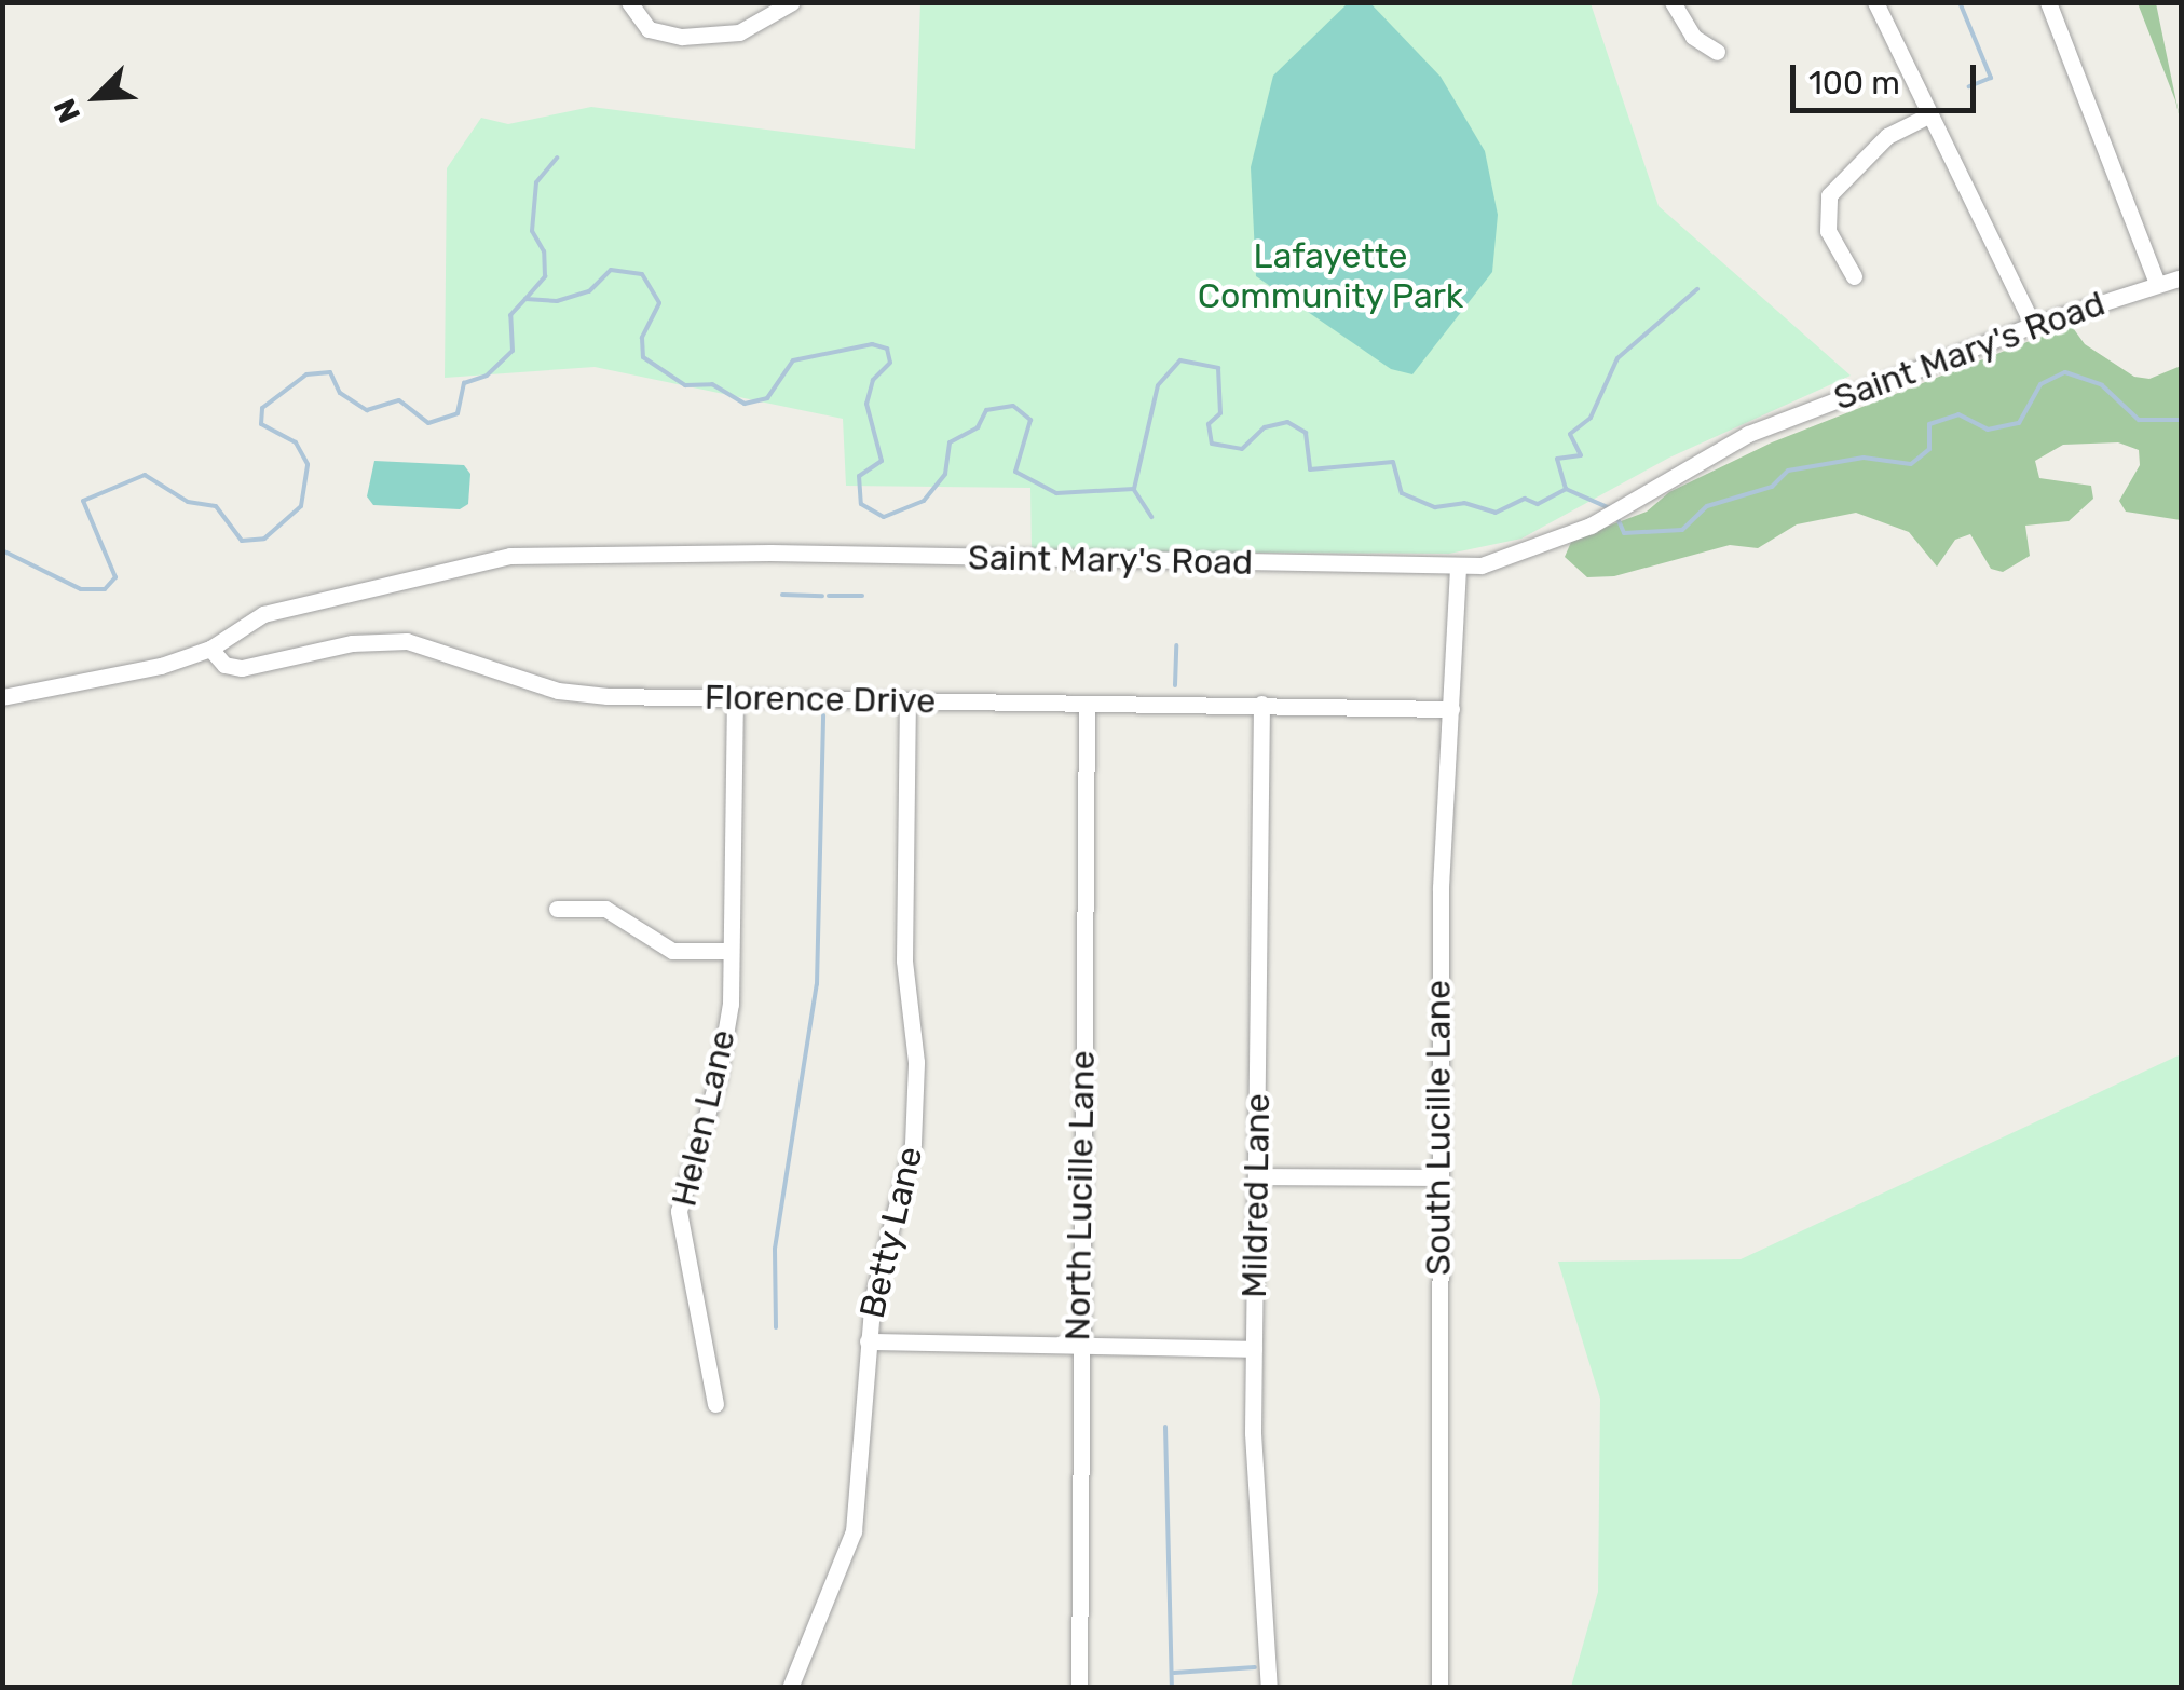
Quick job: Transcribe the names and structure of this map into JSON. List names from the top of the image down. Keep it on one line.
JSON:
{"streets":{"street":["Saint Mary's Road","Florence Drive","Helen Lane","South Lucille Lane","North Lucille Lane","Mildred Lane","Betty Lane"]},"crossings":[["Saint Mary's Road","Florence Drive"],["Saint Mary's Road","South Lucille Lane"],["Florence Drive","Helen Lane"],["Florence Drive","South Lucille Lane"],["Florence Drive","North Lucille Lane"],["Florence Drive","Mildred Lane"],["Florence Drive","Betty Lane"]],"parks":["Lafayette Community Park"],"scale_bar":"100 m","north":"bottom left"}
